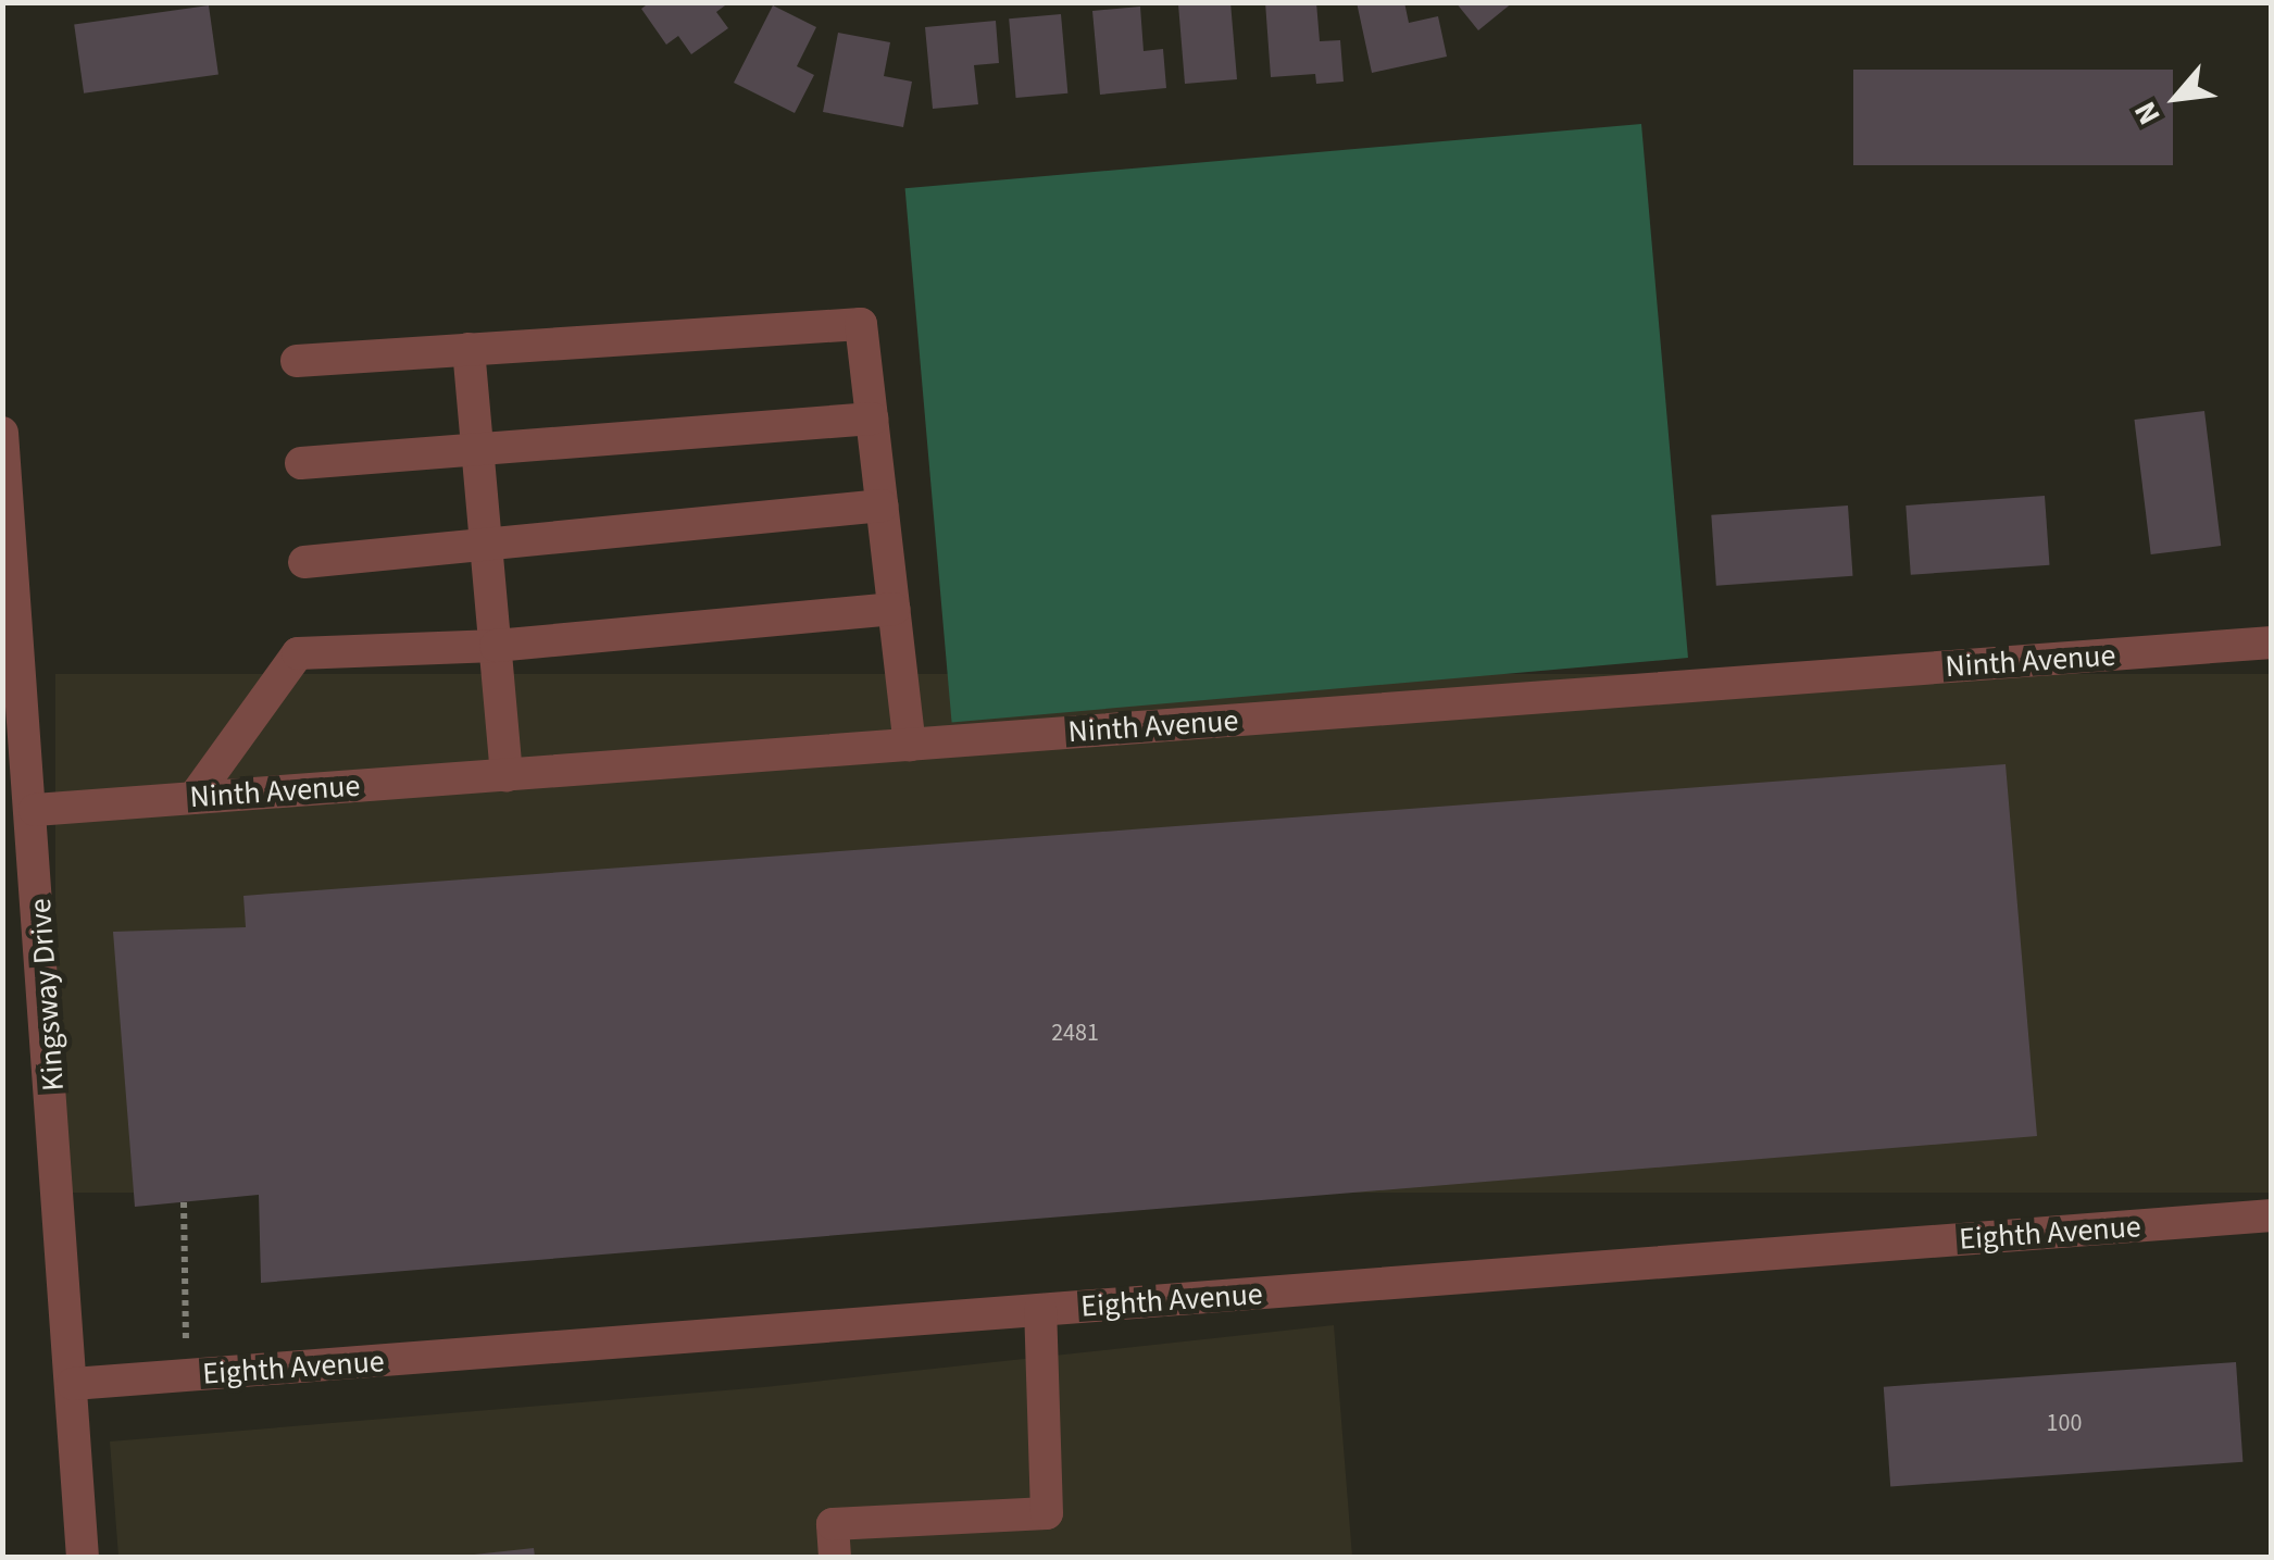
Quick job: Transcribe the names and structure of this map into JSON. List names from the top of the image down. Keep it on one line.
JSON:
{"streets":{"street":["Ninth Avenue","Kingsway Drive","Eighth Avenue"]},"crossings":[["Ninth Avenue","Kingsway Drive"],["Kingsway Drive","Eighth Avenue"]],"house_numbers":["2481","100"],"north":"bottom left"}
